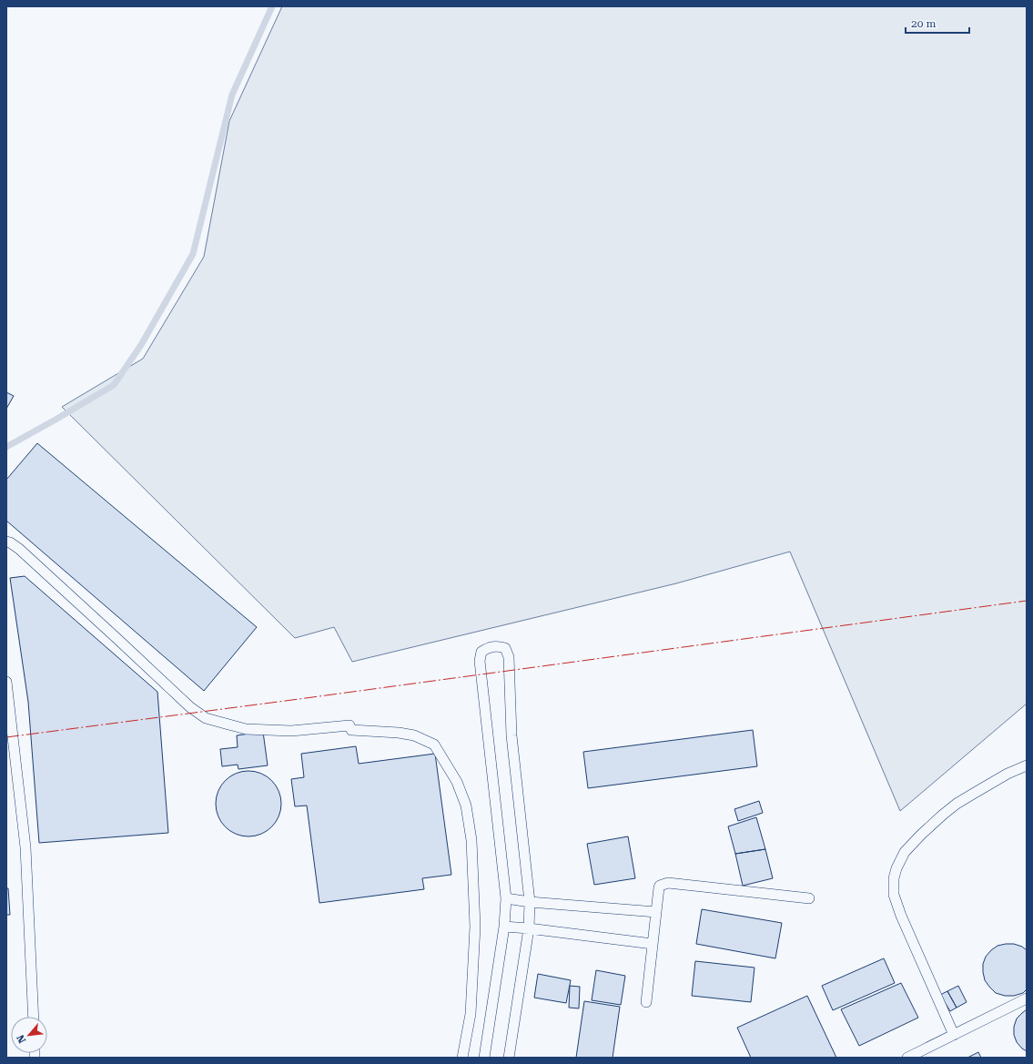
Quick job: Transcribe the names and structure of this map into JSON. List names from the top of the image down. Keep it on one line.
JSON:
{"scale_bar":"20 m","north":"bottom left"}
